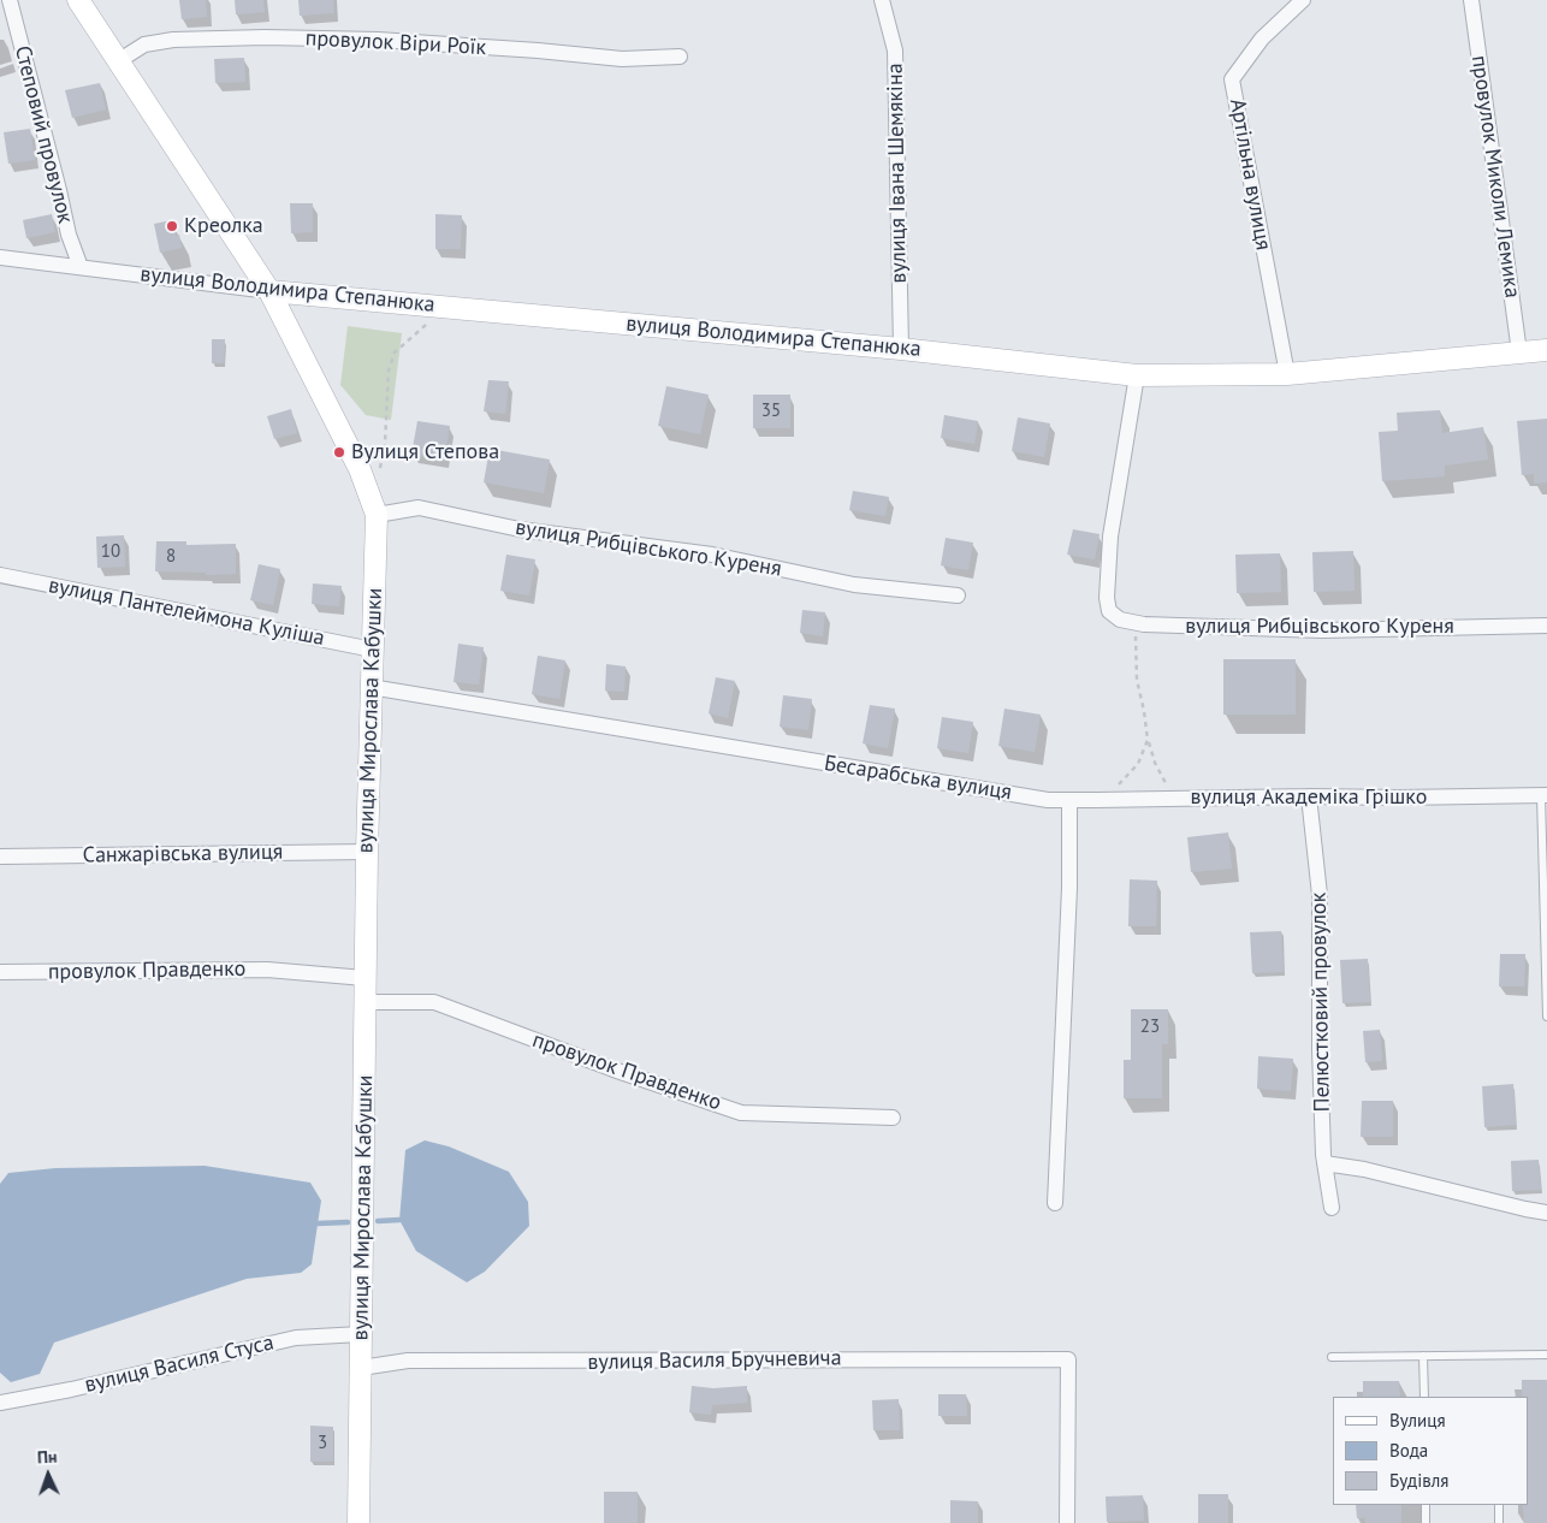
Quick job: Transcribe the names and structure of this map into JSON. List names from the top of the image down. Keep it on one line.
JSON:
{"streets":{"street":["провулок Віри Роїк","Степовий провулок","вулиця Івана Шемякіна","Артільна вулиця","провулок Миколи Лемика","вулиця Володимира Степанюка","вулиця Рибцівського Куреня","вулиця Пантелеймона Куліша","вулиця Мирослава Кабушки","Бесарабська вулиця","вулиця Академіка Грішко","Санжарівська вулиця","провулок Правденко","Пелюстковий провулок","вулиця Василя Бручневича","вулиця Василя Стуса"]},"crossings":[["провулок Віри Роїк","вулиця Мирослава Кабушки"],["Степовий провулок","вулиця Володимира Степанюка"],["вулиця Івана Шемякіна","вулиця Володимира Степанюка"],["Артільна вулиця","вулиця Володимира Степанюка"],["провулок Миколи Лемика","вулиця Володимира Степанюка"],["вулиця Володимира Степанюка","вулиця Рибцівського Куреня"],["вулиця Володимира Степанюка","вулиця Мирослава Кабушки"],["вулиця Рибцівського Куреня","вулиця Мирослава Кабушки"],["вулиця Пантелеймона Куліша","вулиця Мирослава Кабушки"],["вулиця Мирослава Кабушки","Бесарабська вулиця"],["вулиця Мирослава Кабушки","Санжарівська вулиця"],["вулиця Мирослава Кабушки","провулок Правденко"],["вулиця Мирослава Кабушки","вулиця Василя Бручневича"],["вулиця Мирослава Кабушки","вулиця Василя Стуса"],["Бесарабська вулиця","вулиця Академіка Грішко"],["вулиця Академіка Грішко","Пелюстковий провулок"]],"places":["Креолка","Вулиця Степова"],"house_numbers":["35","10","8","23","3"],"legend":["Вулиця","Вода","Будівля"],"north":"top"}
